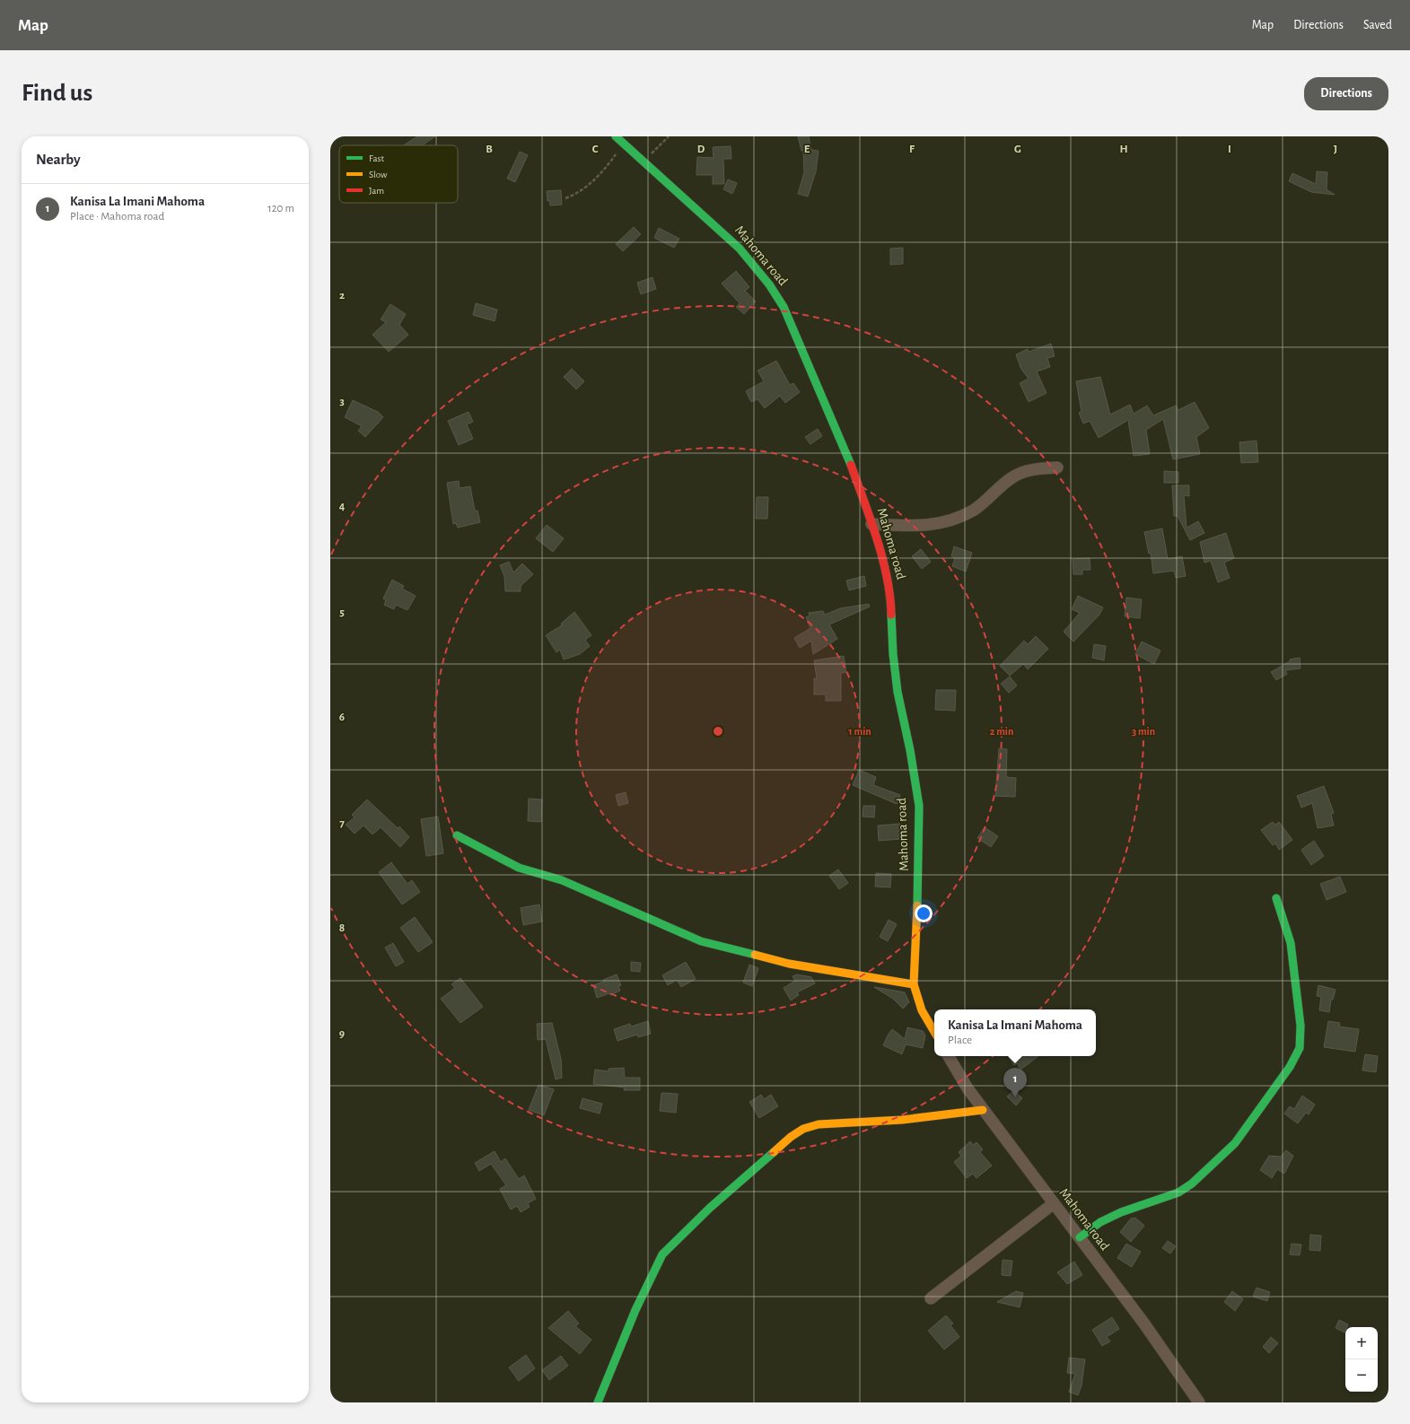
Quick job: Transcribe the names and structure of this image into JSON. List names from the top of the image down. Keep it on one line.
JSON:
{"streets":{"street":["Mahoma road"]},"legend":["Fast","Slow","Jam"],"page":{"header":"Map","nav":["Map","Directions","Saved"],"buttons":"Directions","title":"Find us","heading":"Nearby","list":[{"mark":"1","name":"Kanisa La Imani Mahoma","note":"Place · Mahoma road","value":"120 m"}],"popup":["Kanisa La Imani Mahoma","Place"],"pins":"1","map_buttons":["+","−"]},"grid":{"columns":["B","C","D","E","F","G","H","I","J"],"rows":["2","3","4","5","6","7","8","9"]},"rings":["1 min","2 min","3 min"]}
